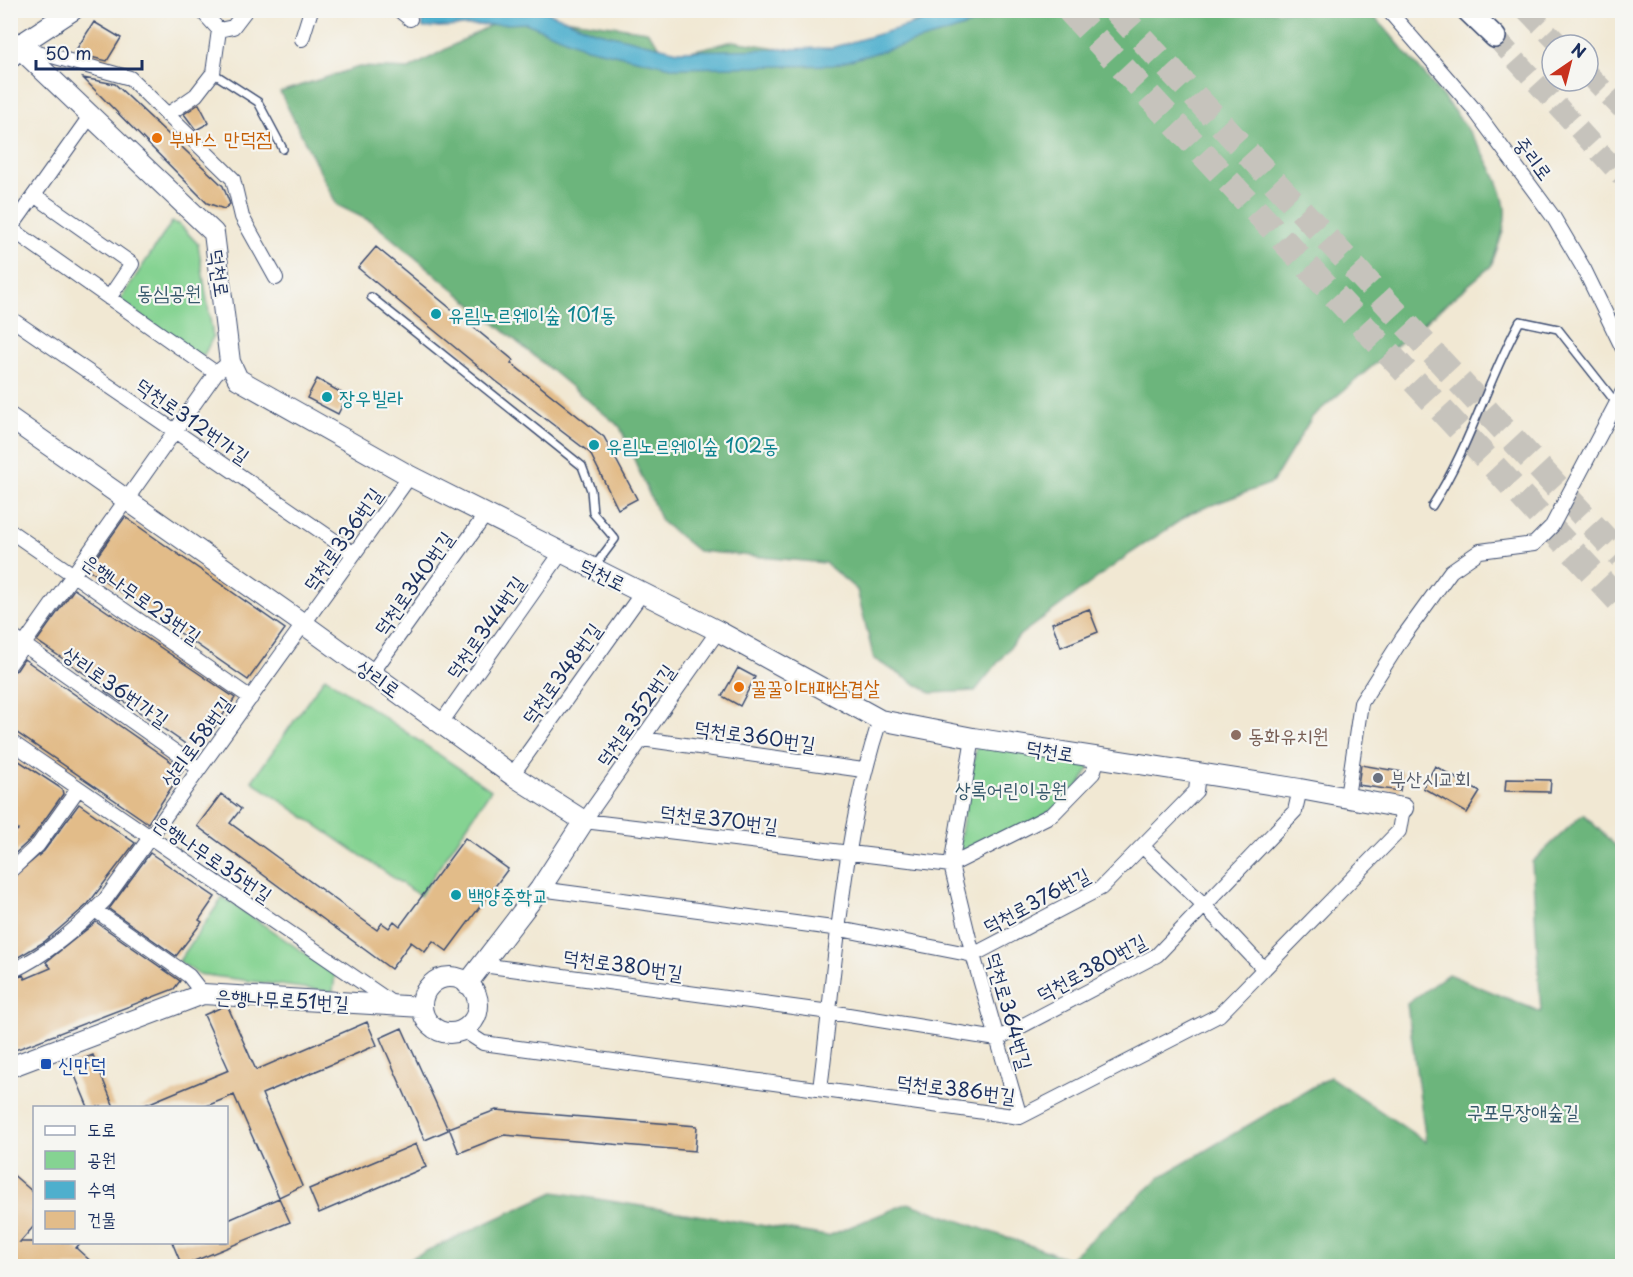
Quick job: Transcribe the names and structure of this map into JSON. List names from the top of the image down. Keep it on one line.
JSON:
{"streets":{"main road":["덕천로","상리로","은행나무로51번길"],"street":["중리로","덕천로312번가길","덕천로336번길","덕천로340번길","은행나무로23번길","덕천로344번길","덕천로348번길","상리로36번가길","덕천로352번길","덕천로360번길","상리로58번길","덕천로370번길","은행나무로35번길","덕천로376번길","덕천로380번길","덕천로364번길","덕천로386번길"]},"crossings":[["덕천로","덕천로336번길"],["덕천로","덕천로340번길"],["덕천로","덕천로344번길"],["덕천로","덕천로348번길"],["덕천로","덕천로352번길"],["덕천로","덕천로376번길"],["덕천로","덕천로380번길"],["덕천로","덕천로364번길"],["덕천로","덕천로386번길"],["덕천로312번가길","덕천로336번길"],["덕천로336번길","상리로"],["덕천로336번길","상리로58번길"],["덕천로340번길","상리로"],["은행나무로23번길","상리로58번길"],["덕천로344번길","상리로"],["덕천로348번길","상리로"],["상리로","덕천로352번길"],["상리로","상리로58번길"],["상리로","덕천로370번길"],["상리로36번가길","상리로58번길"],["덕천로352번길","덕천로360번길"],["덕천로352번길","덕천로370번길"],["상리로58번길","은행나무로35번길"],["덕천로370번길","덕천로364번길"],["은행나무로35번길","은행나무로51번길"],["덕천로376번길","덕천로364번길"],["덕천로380번길","덕천로364번길"],["은행나무로51번길","덕천로386번길"],["덕천로364번길","덕천로386번길"]],"parks":["동심공원","상록어린이공원","구포무장애숲길"],"places":{"other":["부바스 만덕점","유림노르웨이숲 101동","장우빌라","유림노르웨이숲 102동","꿀꿀이대패삼겹살","동화유치원","부산시교회","백양중학교"],"transit":["신만덕"]},"legend":["도로","공원","수역","건물"],"scale_bar":"50 m","north":"top right"}
